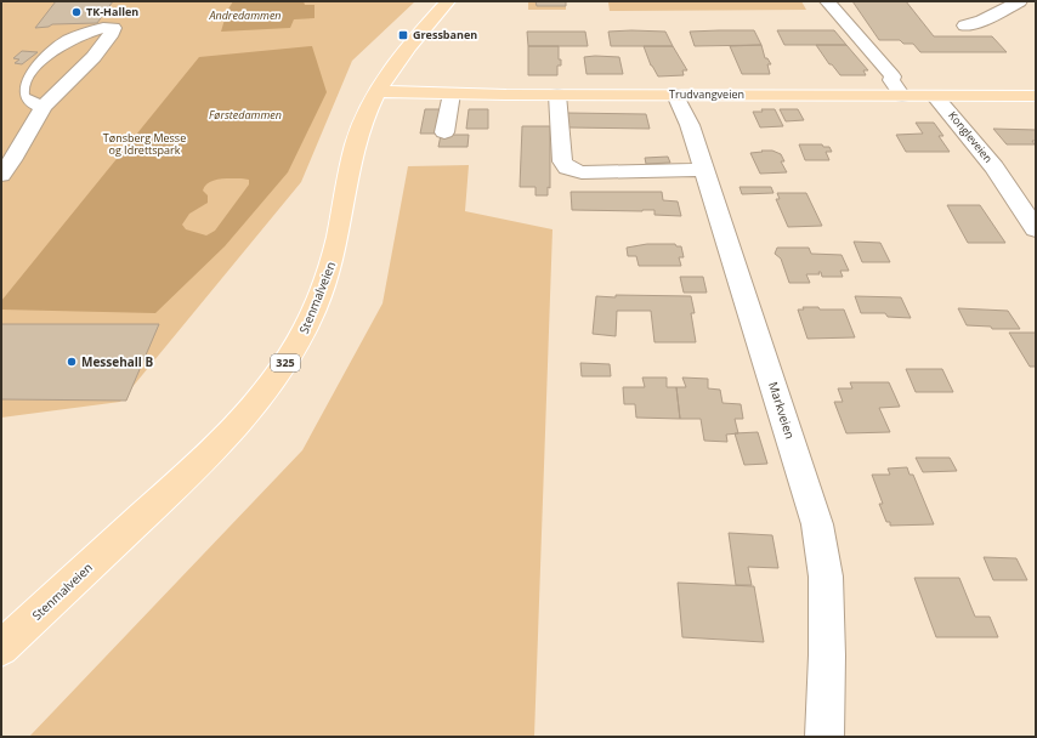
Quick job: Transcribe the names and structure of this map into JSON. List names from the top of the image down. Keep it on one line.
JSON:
{"streets":{"main road":["Trudvangveien","Stenmalveien","325"],"street":["Kongleveien","Markveien"]},"crossings":[["Trudvangveien","Kongleveien"],["Trudvangveien","Stenmalveien"],["Trudvangveien","Markveien"]],"water":["Andredammen","Førstedammen"],"parks":["Tønsberg Messe og Idrettspark"],"places":{"other":["TK-Hallen","Messehall B"],"transit":["Gressbanen"]}}
